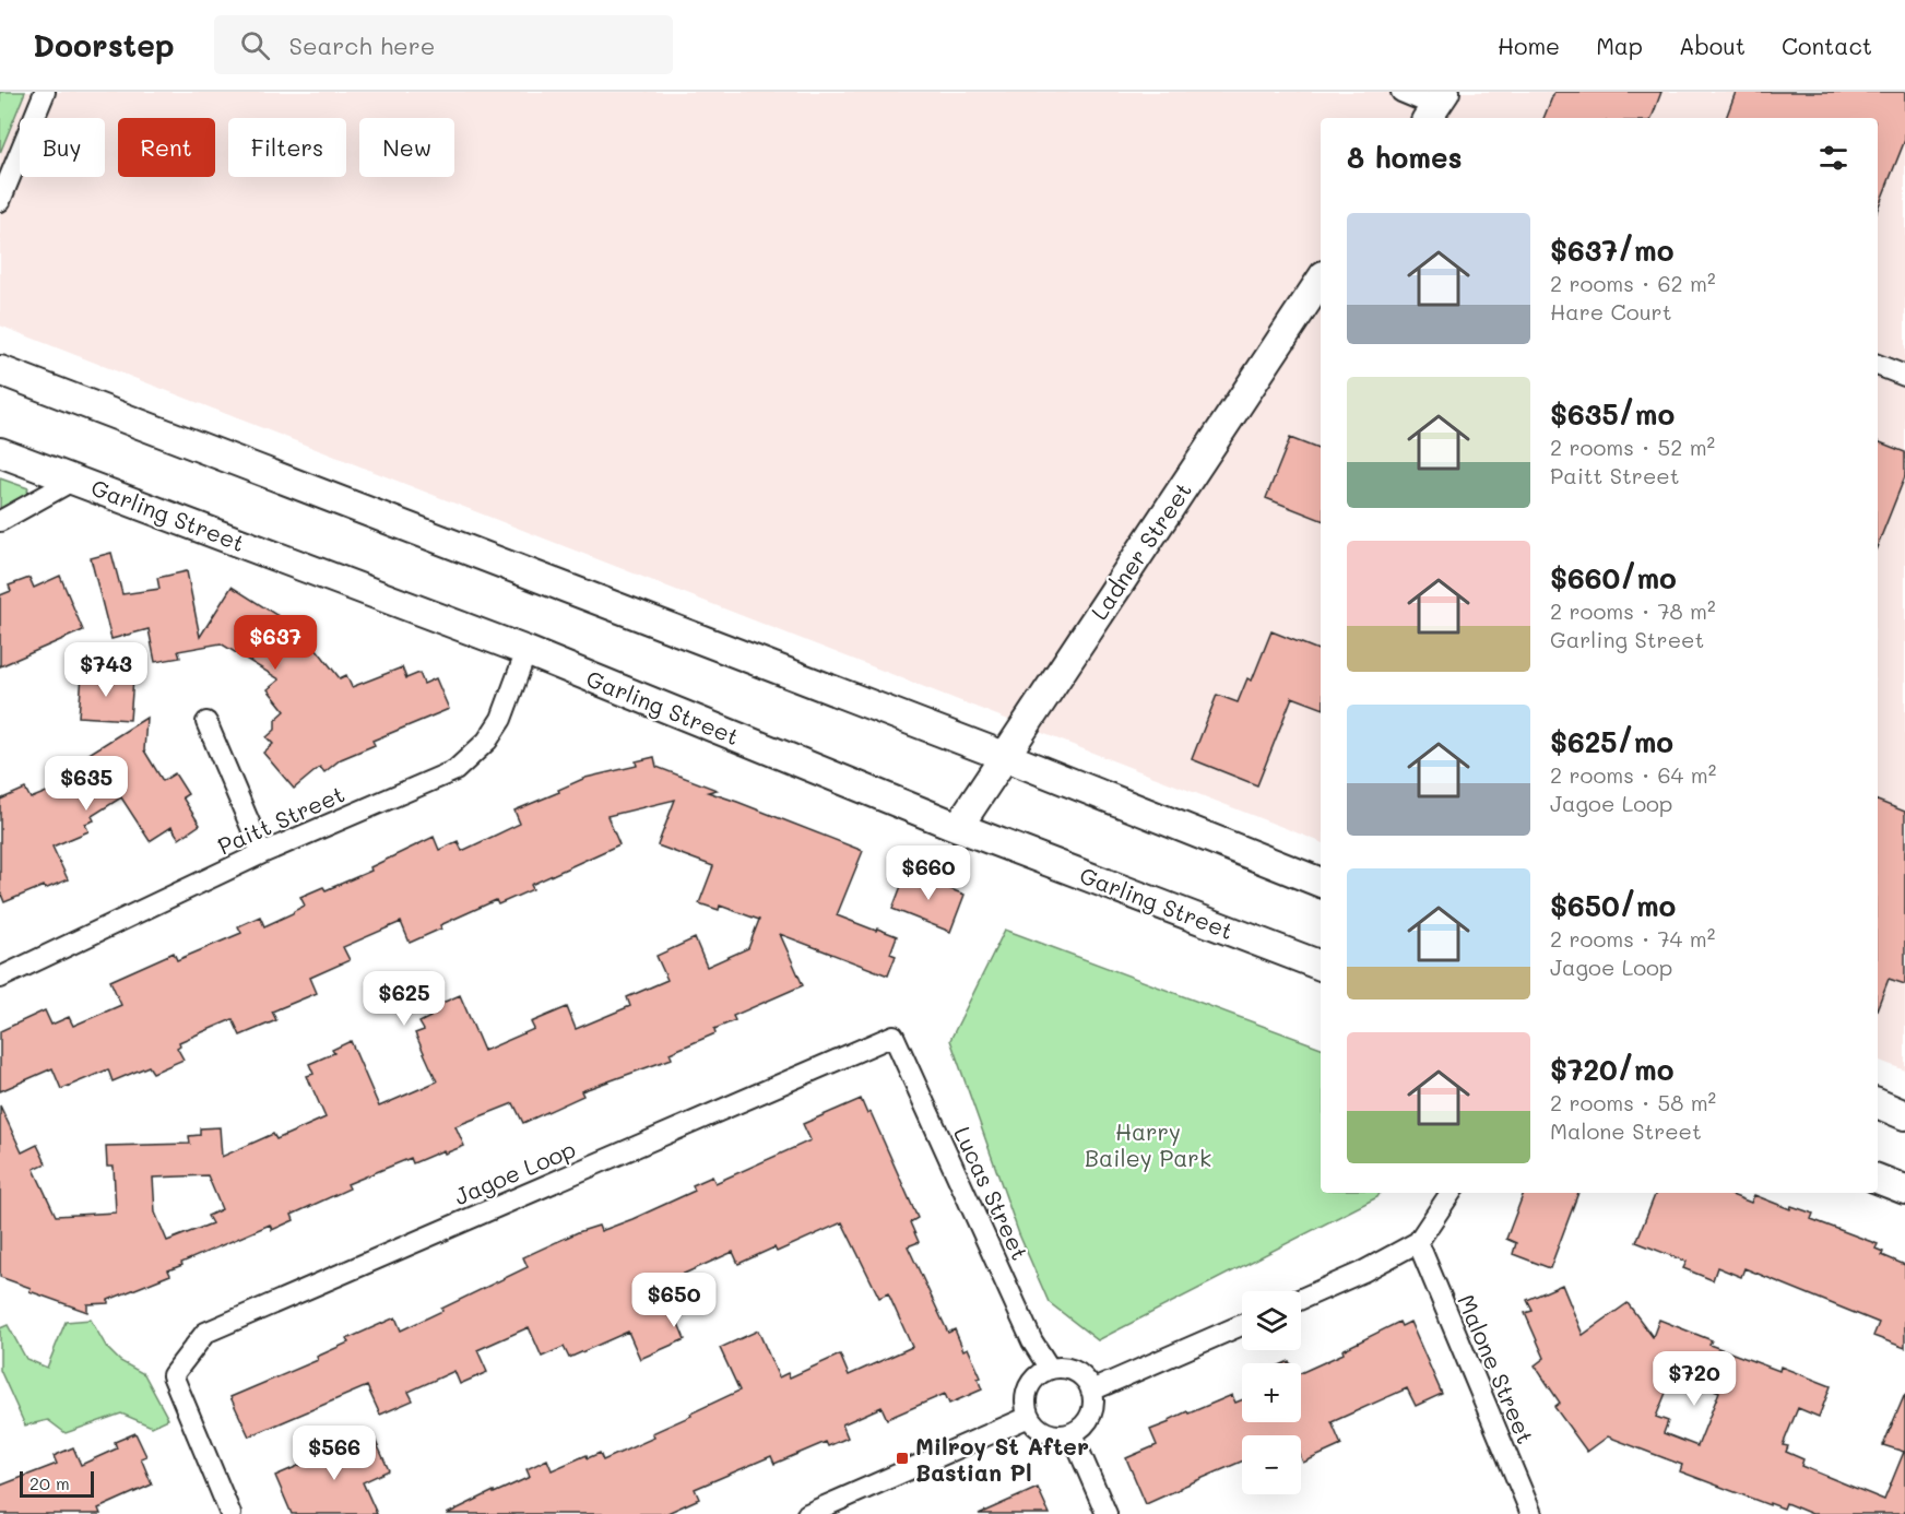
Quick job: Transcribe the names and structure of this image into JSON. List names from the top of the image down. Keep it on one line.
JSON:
{"streets":{"street":["Garling Street","Ladner Street","Paitt Street","Jagoe Loop","Lucas Street","Malone Street"]},"crossings":[["Garling Street","Ladner Street"],["Garling Street","Paitt Street"],["Jagoe Loop","Lucas Street"]],"parks":["Harry Bailey Park"],"places":{"transit":["Milroy St After Bastian Pl"]},"scale_bar":"20 m","page":{"header":"Doorstep","search":"Search here","nav":["Home","Map","About","Contact"],"chip":["Buy","Rent","Filters","New"],"heading":"8 homes","list":[{"name":"$637/mo","note":"2 rooms · 62 m² · Hare Court"},{"name":"$635/mo","note":"2 rooms · 52 m² · Paitt Street"},{"name":"$660/mo","note":"2 rooms · 78 m² · Garling Street"},{"name":"$625/mo","note":"2 rooms · 64 m² · Jagoe Loop"},{"name":"$650/mo","note":"2 rooms · 74 m² · Jagoe Loop"},{"name":"$720/mo","note":"2 rooms · 58 m² · Malone Street"}],"price":["$637","$743","$635","$660","$625","$650","$720","$566"],"map_buttons":["+","−"],"scale":"20 m"}}
